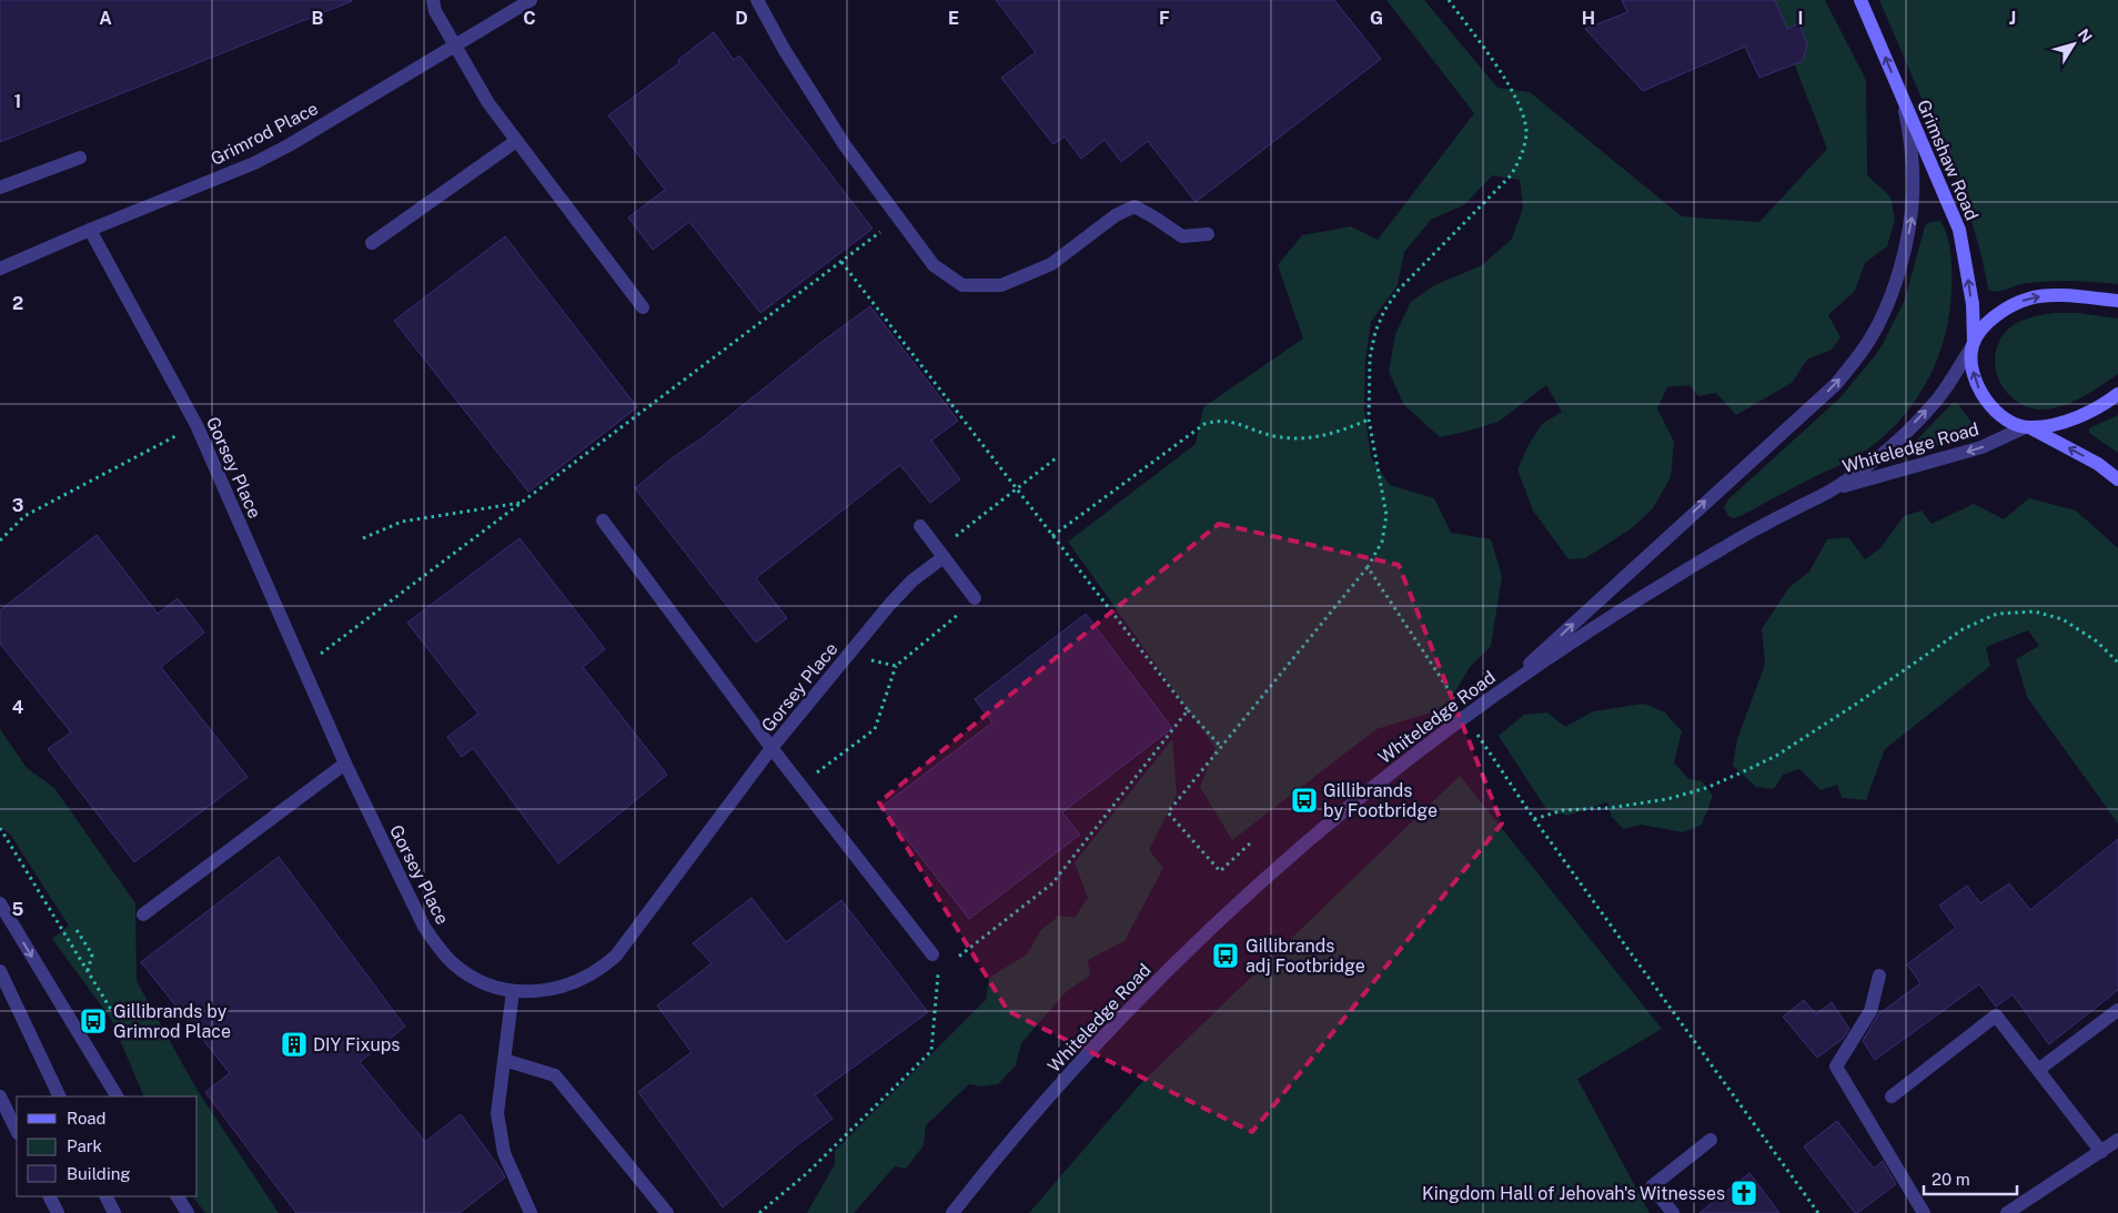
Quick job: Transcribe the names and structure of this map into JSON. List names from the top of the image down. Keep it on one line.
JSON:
{"streets":{"main road":["Grimshaw Road"],"street":["Grimrod Place","Whiteledge Road","Gorsey Place"]},"crossings":[["Grimrod Place","Gorsey Place"],["Grimshaw Road","Whiteledge Road"]],"one_way":["Grimshaw Road"],"places":{"bus stop":["Gillibrands by Footbridge","Gillibrands adj Footbridge","Gillibrands by Grimrod Place"],"building":["DIY Fixups"],"church":["Kingdom Hall of Jehovah's Witnesses"]},"legend":["Road","Park","Building"],"scale_bar":"20 m","north":"top right","grid":{"columns":["A","B","C","D","E","F","G","H","I","J"],"rows":["1","2","3","4","5"]}}
